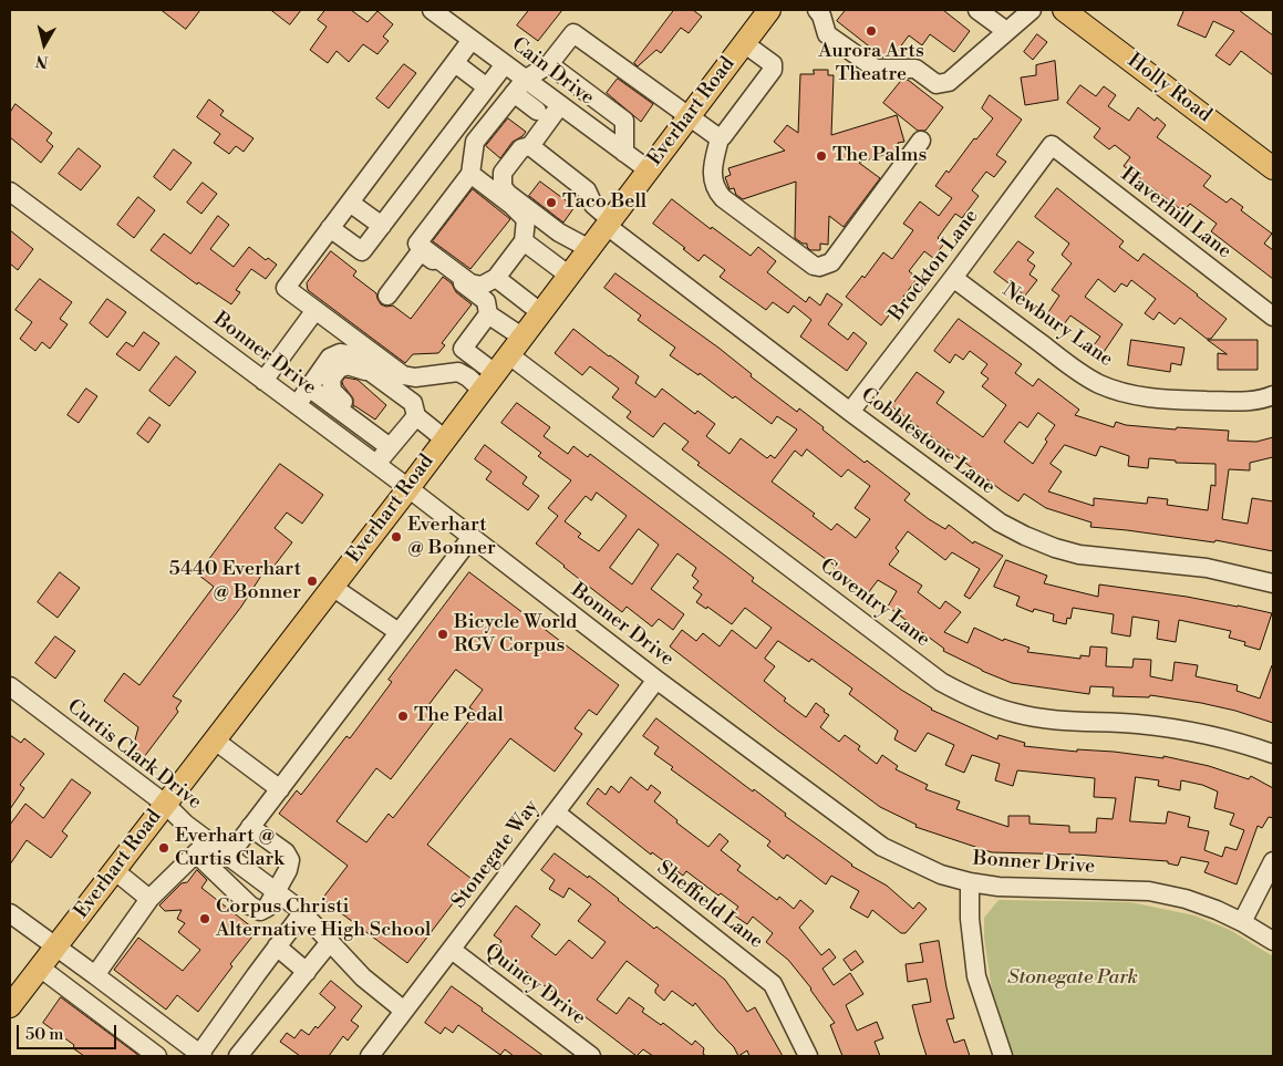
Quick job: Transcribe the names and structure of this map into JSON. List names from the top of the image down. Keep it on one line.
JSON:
{"streets":{"main road":["Holly Road","Everhart Road"],"street":["Cain Drive","Haverhill Lane","Brockton Lane","Newbury Lane","Bonner Drive","Cobblestone Lane","Coventry Lane","Curtis Clark Drive","Stonegate Way","Sheffield Lane","Quincy Drive"]},"crossings":[["Cain Drive","Everhart Road"],["Everhart Road","Bonner Drive"],["Everhart Road","Cobblestone Lane"],["Everhart Road","Coventry Lane"],["Everhart Road","Curtis Clark Drive"],["Haverhill Lane","Brockton Lane"],["Brockton Lane","Newbury Lane"],["Brockton Lane","Cobblestone Lane"],["Bonner Drive","Stonegate Way"],["Curtis Clark Drive","Stonegate Way"],["Stonegate Way","Sheffield Lane"],["Stonegate Way","Quincy Drive"]],"parks":["Stonegate Park"],"places":["Aurora Arts Theatre","The Palms","Taco Bell","Everhart @ Bonner","5440 Everhart @ Bonner","Bicycle World RGV Corpus","The Pedal","Everhart @ Curtis Clark","Corpus Christi Alternative High School"],"scale_bar":"50 m","north":"bottom"}
